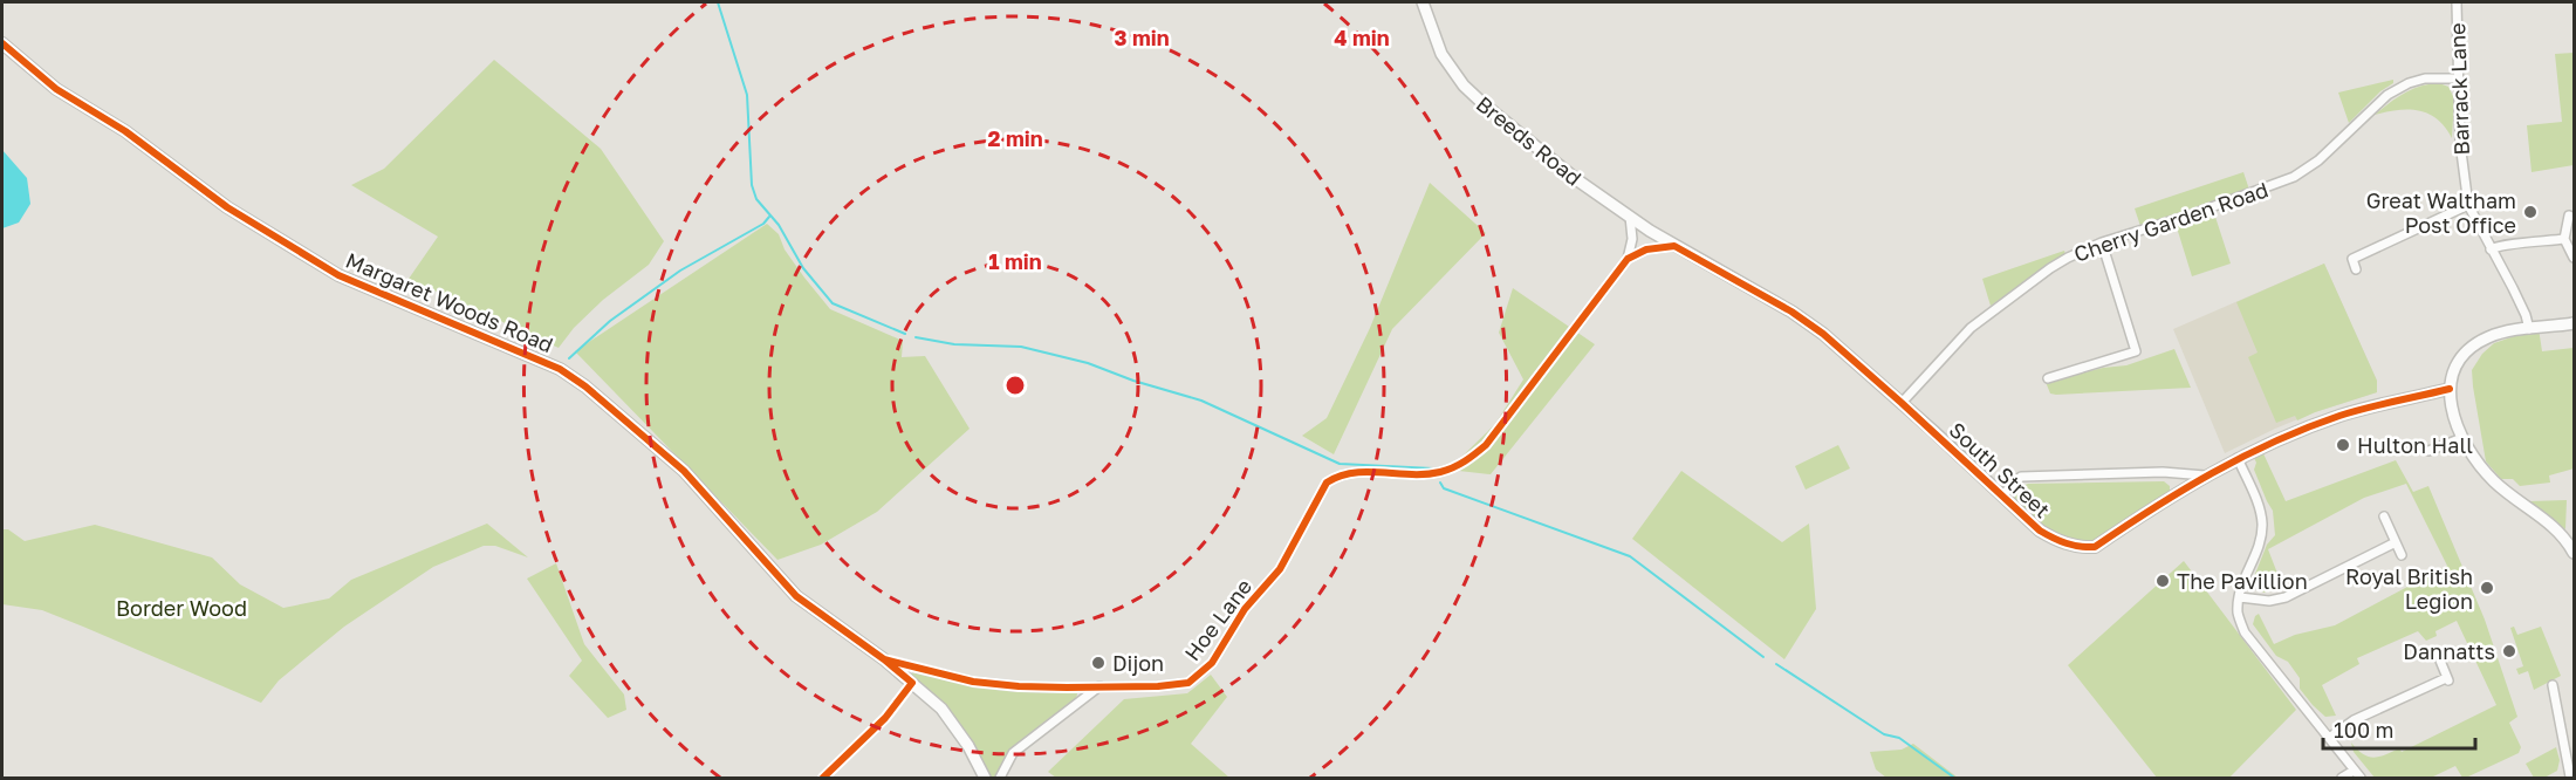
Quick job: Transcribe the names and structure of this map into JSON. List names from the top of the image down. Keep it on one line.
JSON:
{"streets":{"street":["Barrack Lane","Breeds Road","Cherry Garden Road","Margaret Woods Road","South Street","Hoe Lane"]},"crossings":[["Barrack Lane","Cherry Garden Road"],["Breeds Road","South Street"],["Cherry Garden Road","South Street"],["Margaret Woods Road","Hoe Lane"]],"parks":["Border Wood"],"places":["Great Waltham Post Office","Hulton Hall","The Pavillion","Royal British Legion","Dannatts","Dijon"],"scale_bar":"100 m","rings":["4 min","3 min","2 min","1 min"]}
